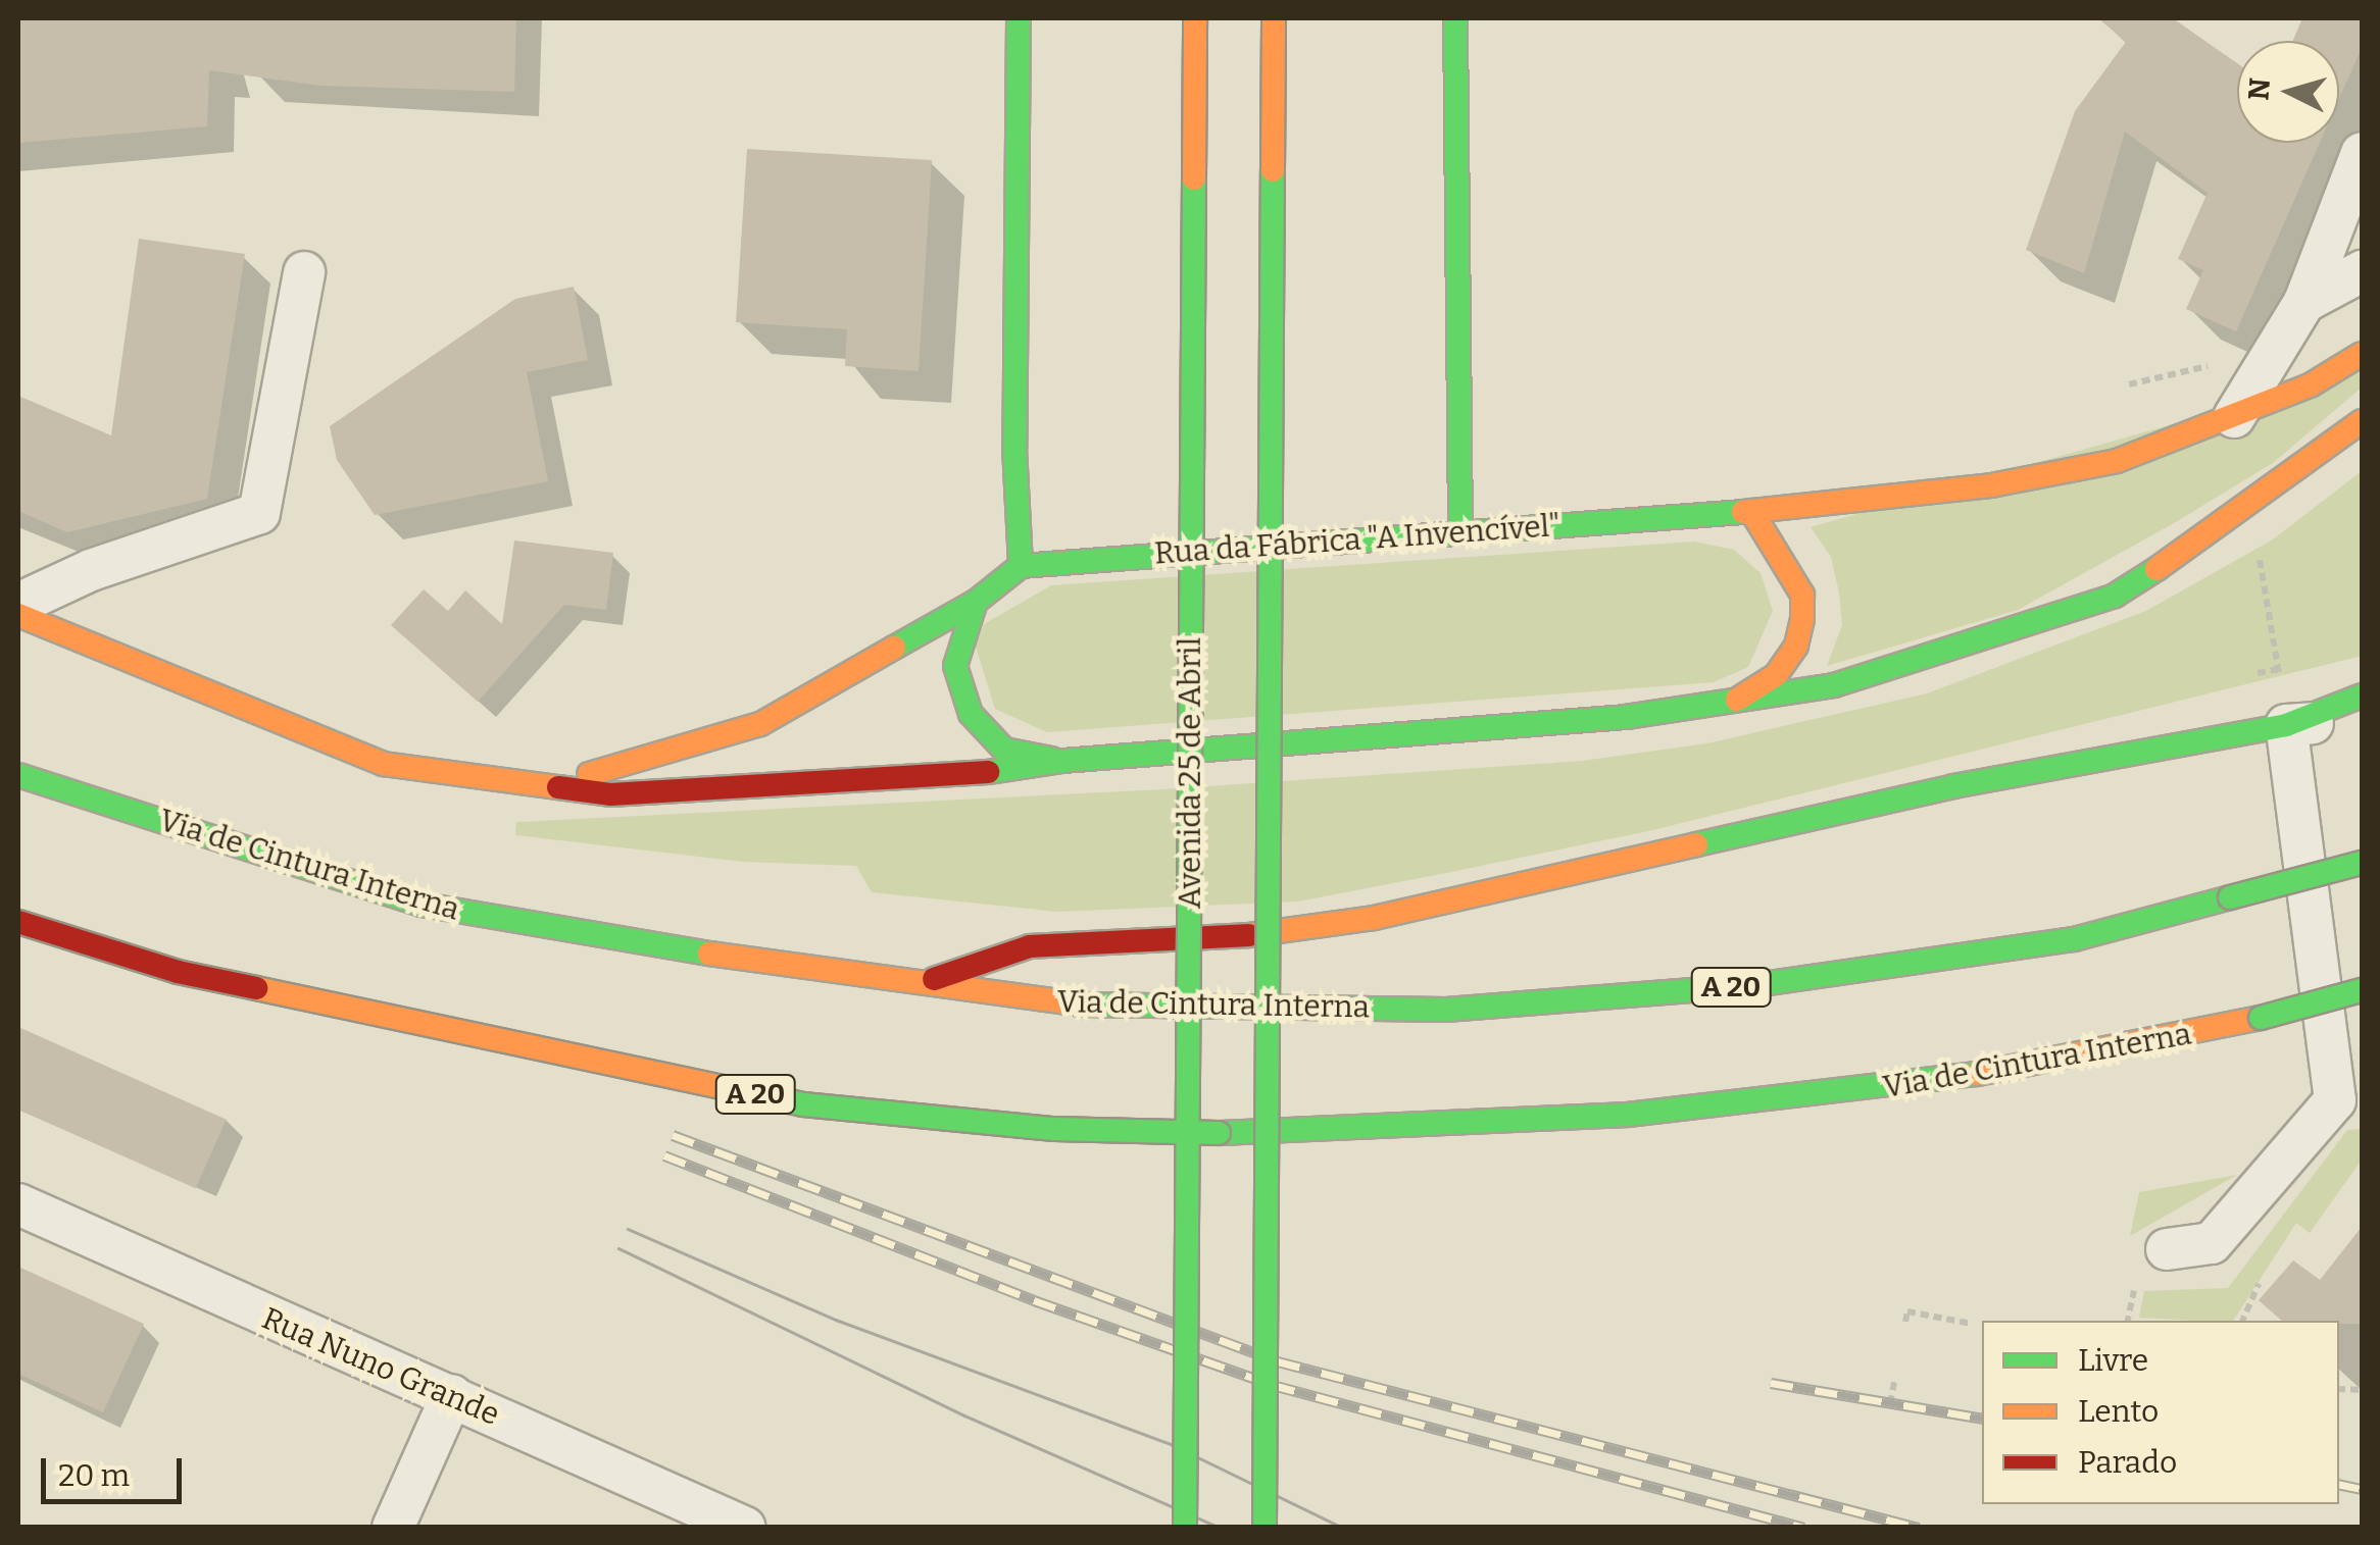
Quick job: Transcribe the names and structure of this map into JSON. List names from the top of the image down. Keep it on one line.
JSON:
{"streets":{"main road":["Rua da Fábrica \"A Invencível\"","Avenida 25 de Abril","Via de Cintura Interna","A 20"],"street":["Rua Nuno Grande"]},"legend":["Livre","Lento","Parado"],"scale_bar":"20 m","north":"left"}
